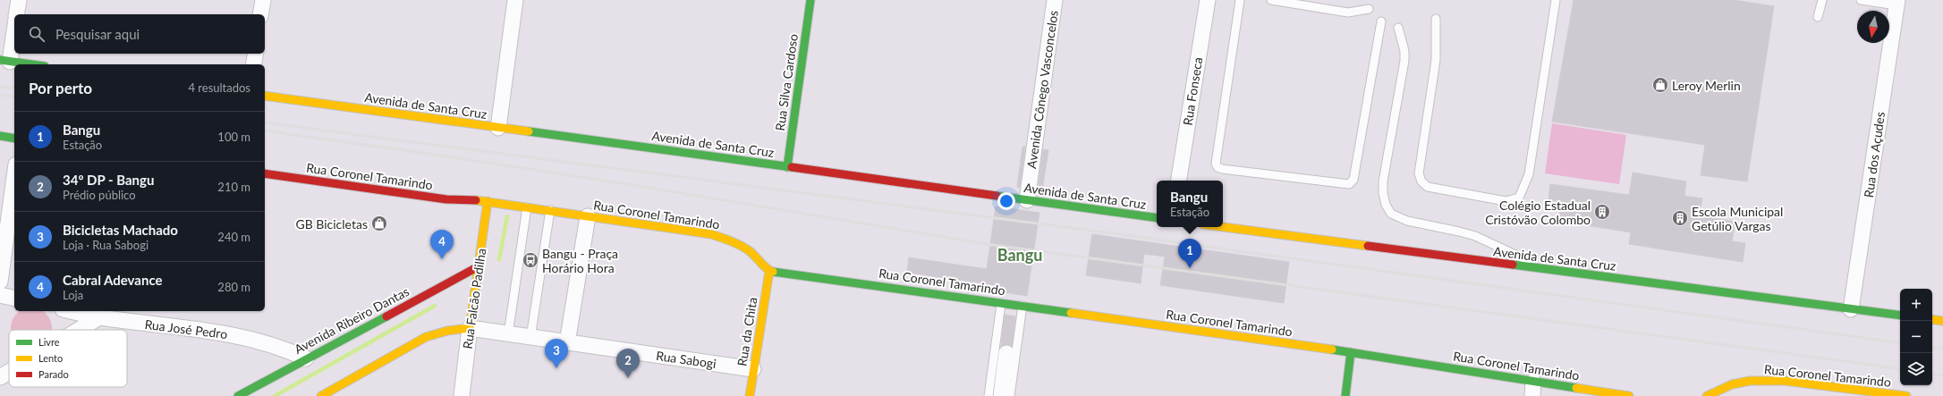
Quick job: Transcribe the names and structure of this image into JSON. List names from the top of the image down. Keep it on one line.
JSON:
{"streets":{"main road":["Rua Silva Cardoso","Avenida de Santa Cruz","Rua Coronel Tamarindo","Rua Falcão Padilha","Avenida Ribeiro Dantas","Rua da Chita"],"street":["Avenida Cônego Vasconcelos","Rua Fonseca","Rua dos Açudes","Rua José Pedro","Rua Sabogi"]},"crossings":[["Rua Silva Cardoso","Avenida de Santa Cruz"],["Avenida Cônego Vasconcelos","Avenida de Santa Cruz"],["Avenida de Santa Cruz","Rua dos Açudes"],["Rua Coronel Tamarindo","Rua Falcão Padilha"],["Rua Coronel Tamarindo","Rua da Chita"],["Rua Falcão Padilha","Avenida Ribeiro Dantas"],["Rua Falcão Padilha","Rua Sabogi"],["Avenida Ribeiro Dantas","Rua José Pedro"],["Rua da Chita","Rua Sabogi"]],"districts":["Bangu"],"places":{"shop":["Leroy Merlin","GB Bicicletas"],"building":["Colégio Estadual Cristóvão Colombo","Escola Municipal Getúlio Vargas"],"bus stop":["Bangu - Praça Horário Hora"]},"legend":["Livre","Lento","Parado"],"north":"bottom","page":{"search":"Pesquisar aqui","heading":["Por perto","4 resultados"],"list":[{"mark":"1","name":"Bangu","note":"Estação","value":"100 m"},{"mark":"2","name":"34º DP - Bangu","note":"Prédio público","value":"210 m"},{"mark":"3","name":"Bicicletas Machado","note":"Loja · Rua Sabogi","value":"240 m"},{"mark":"4","name":"Cabral Adevance","note":"Loja","value":"280 m"}],"popup":["Bangu","Estação"],"pins":["4","1","3","2"],"map_buttons":["+","−"]}}
